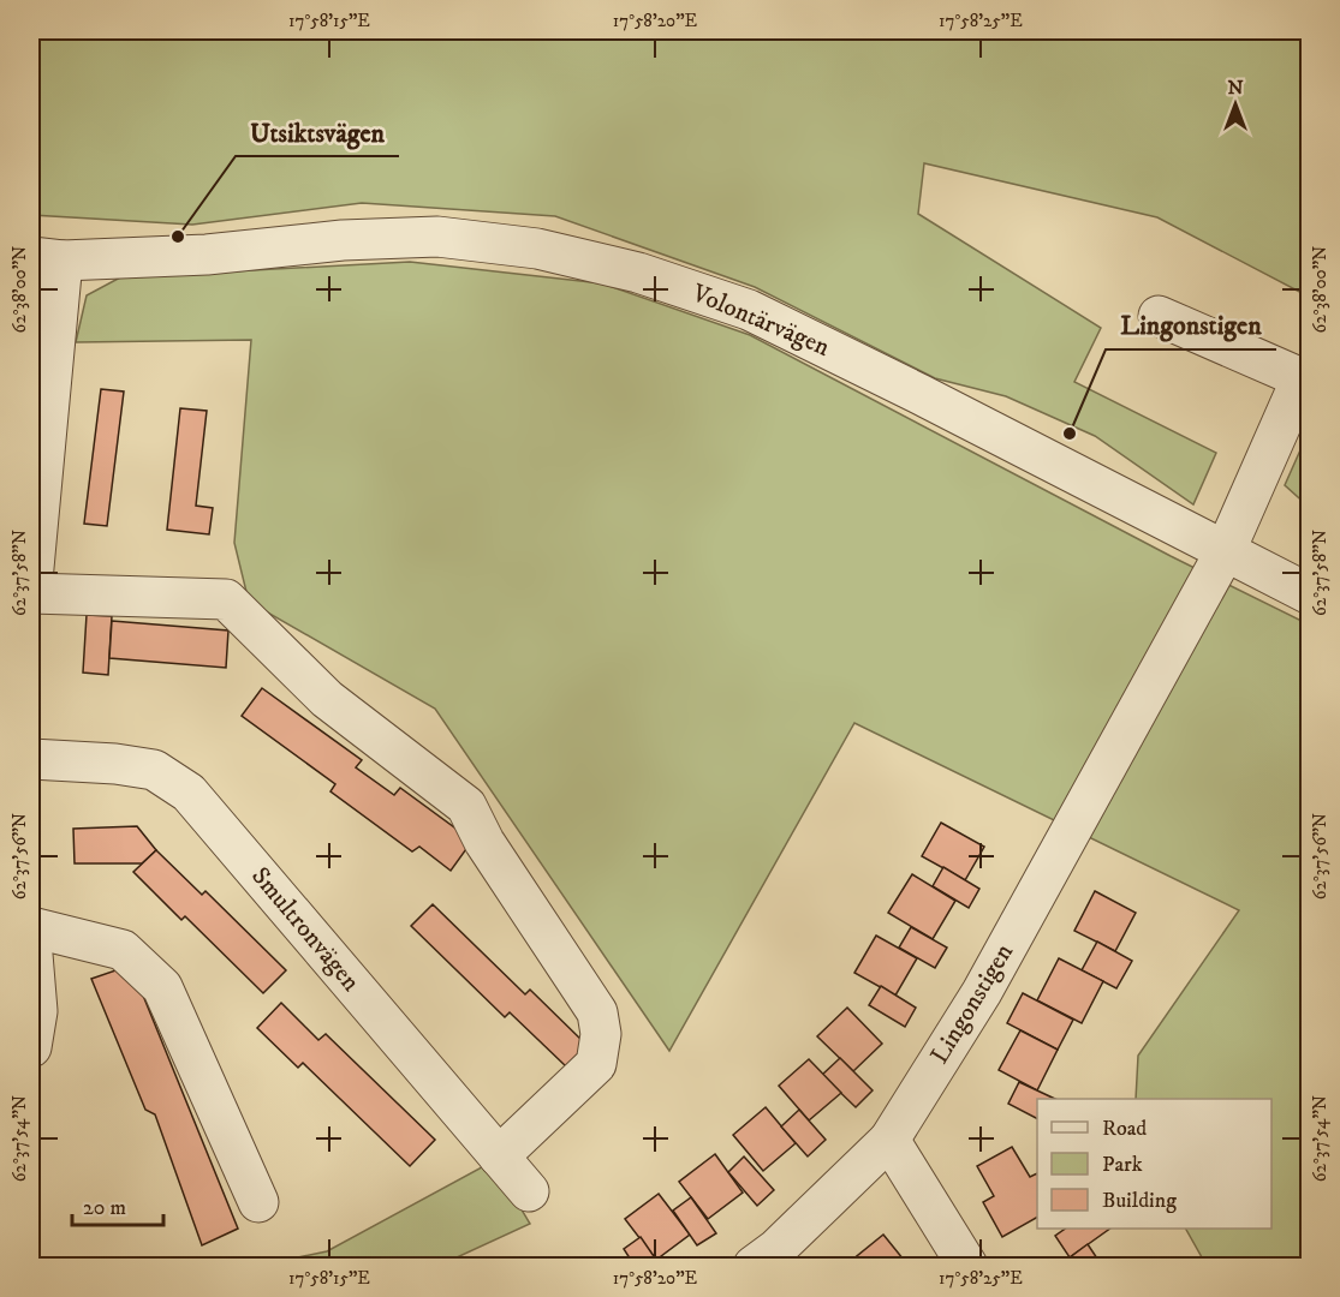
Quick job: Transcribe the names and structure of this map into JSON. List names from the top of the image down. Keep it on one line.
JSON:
{"streets":{"street":["Volontärvägen","Smultronvägen","Lingonstigen"]},"crossings":[["Volontärvägen","Lingonstigen"]],"places":["Utsiktsvägen","Lingonstigen"],"legend":["Road","Park","Building"],"scale_bar":"20 m","north":"top","coordinates":["17°58'15\"E","17°58'20\"E","17°58'25\"E","62°38'00\"N","62°37'58\"N","62°37'56\"N","62°37'54\"N"]}
